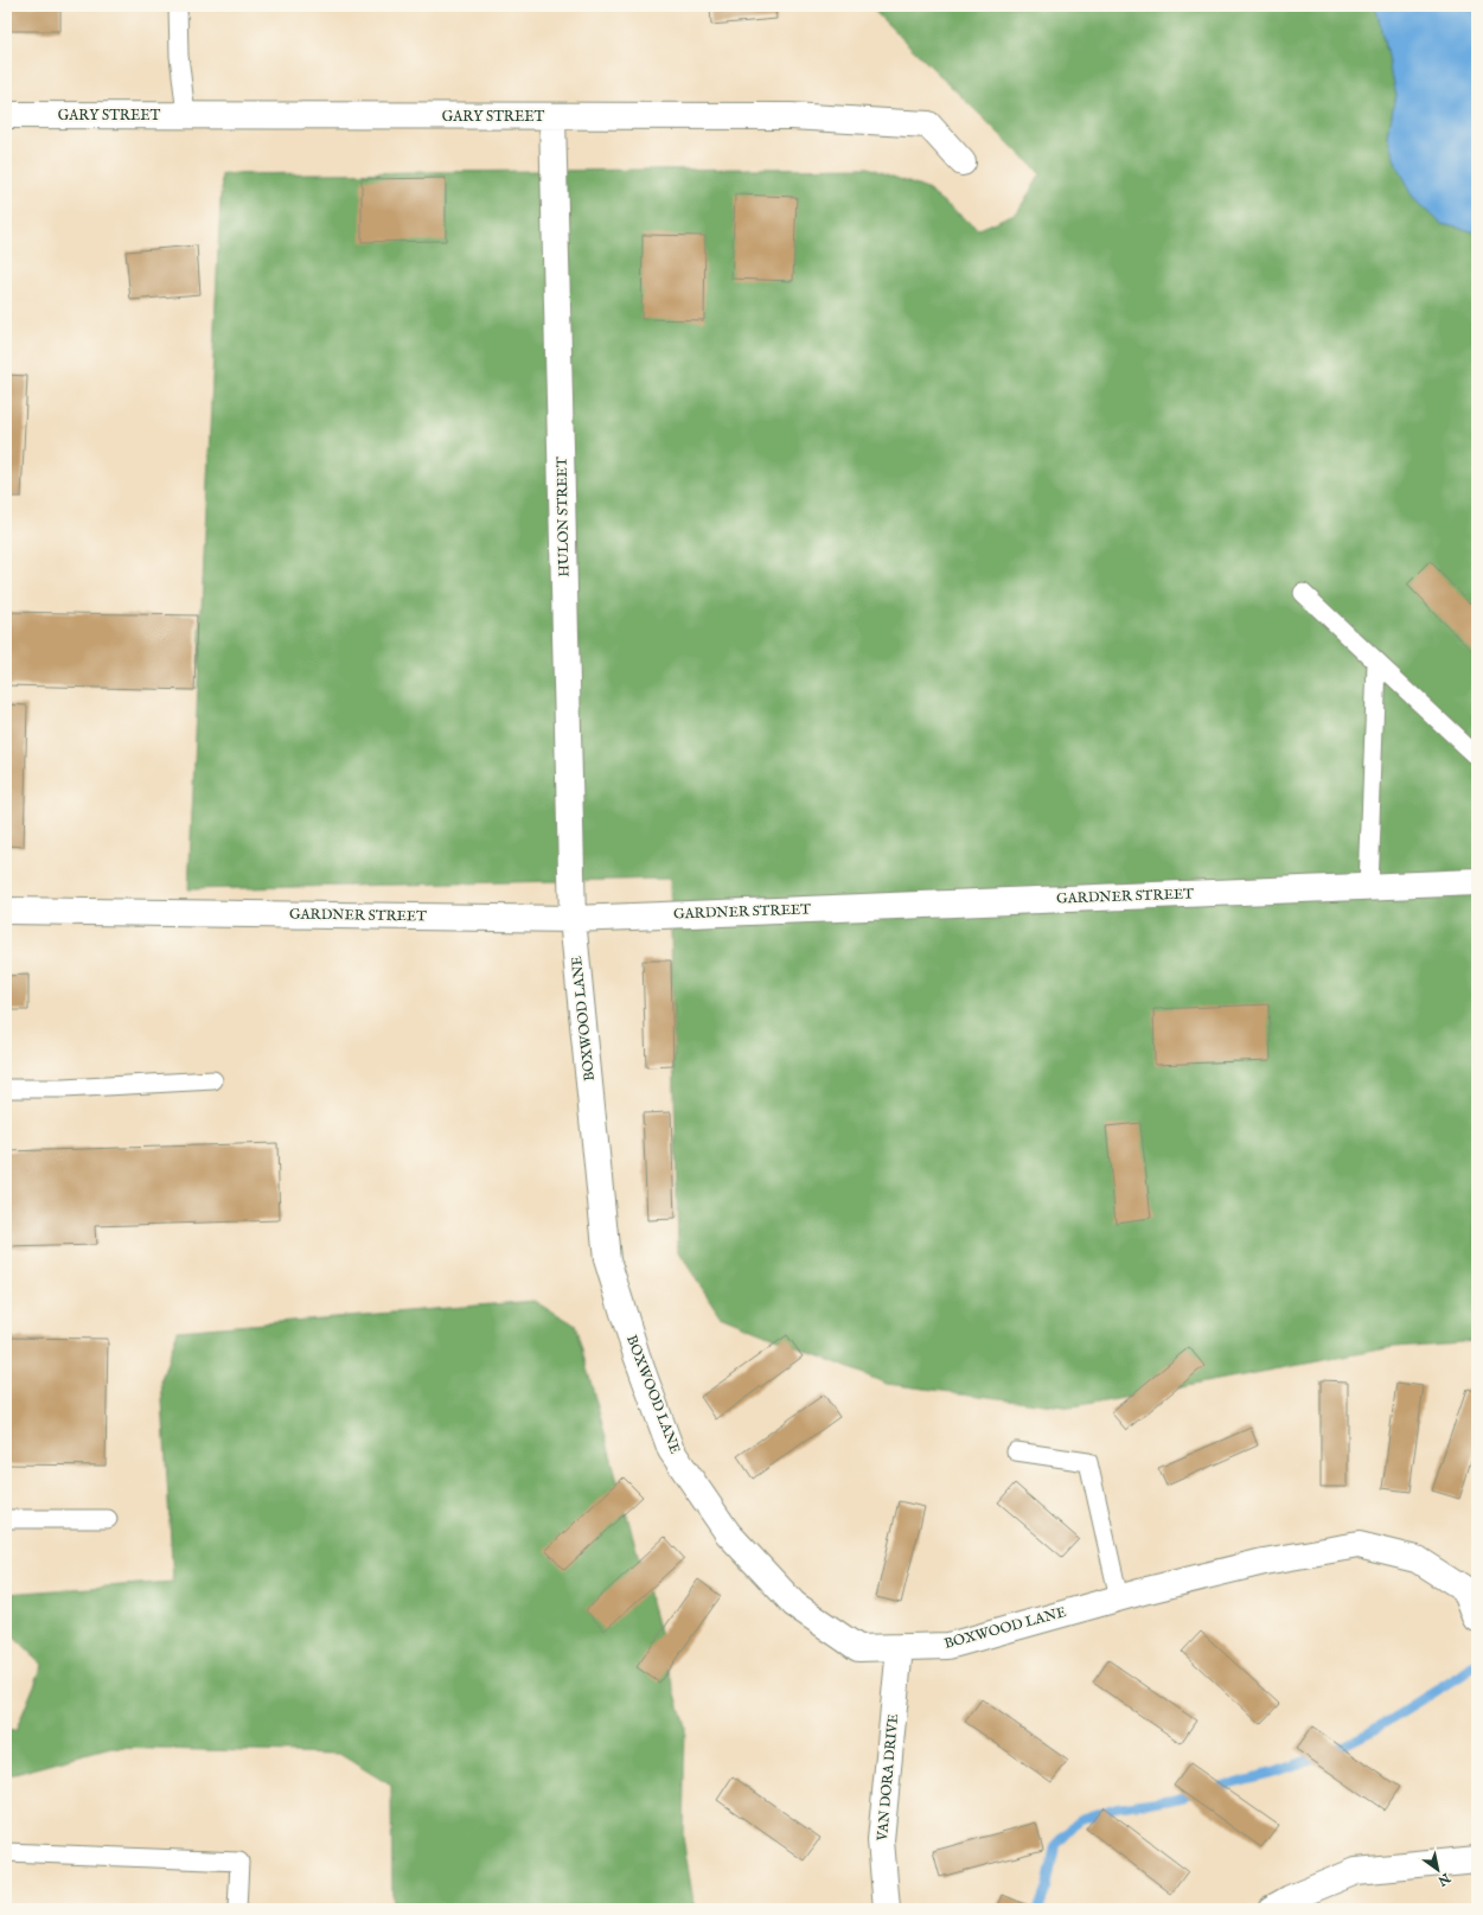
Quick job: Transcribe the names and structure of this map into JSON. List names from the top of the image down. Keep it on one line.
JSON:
{"streets":{"street":["GARY STREET","HULON STREET","GARDNER STREET","BOXWOOD LANE","VAN DORA DRIVE"]},"crossings":[["GARY STREET","HULON STREET"],["HULON STREET","GARDNER STREET"],["HULON STREET","BOXWOOD LANE"],["GARDNER STREET","BOXWOOD LANE"],["BOXWOOD LANE","VAN DORA DRIVE"]],"north":"bottom right"}
